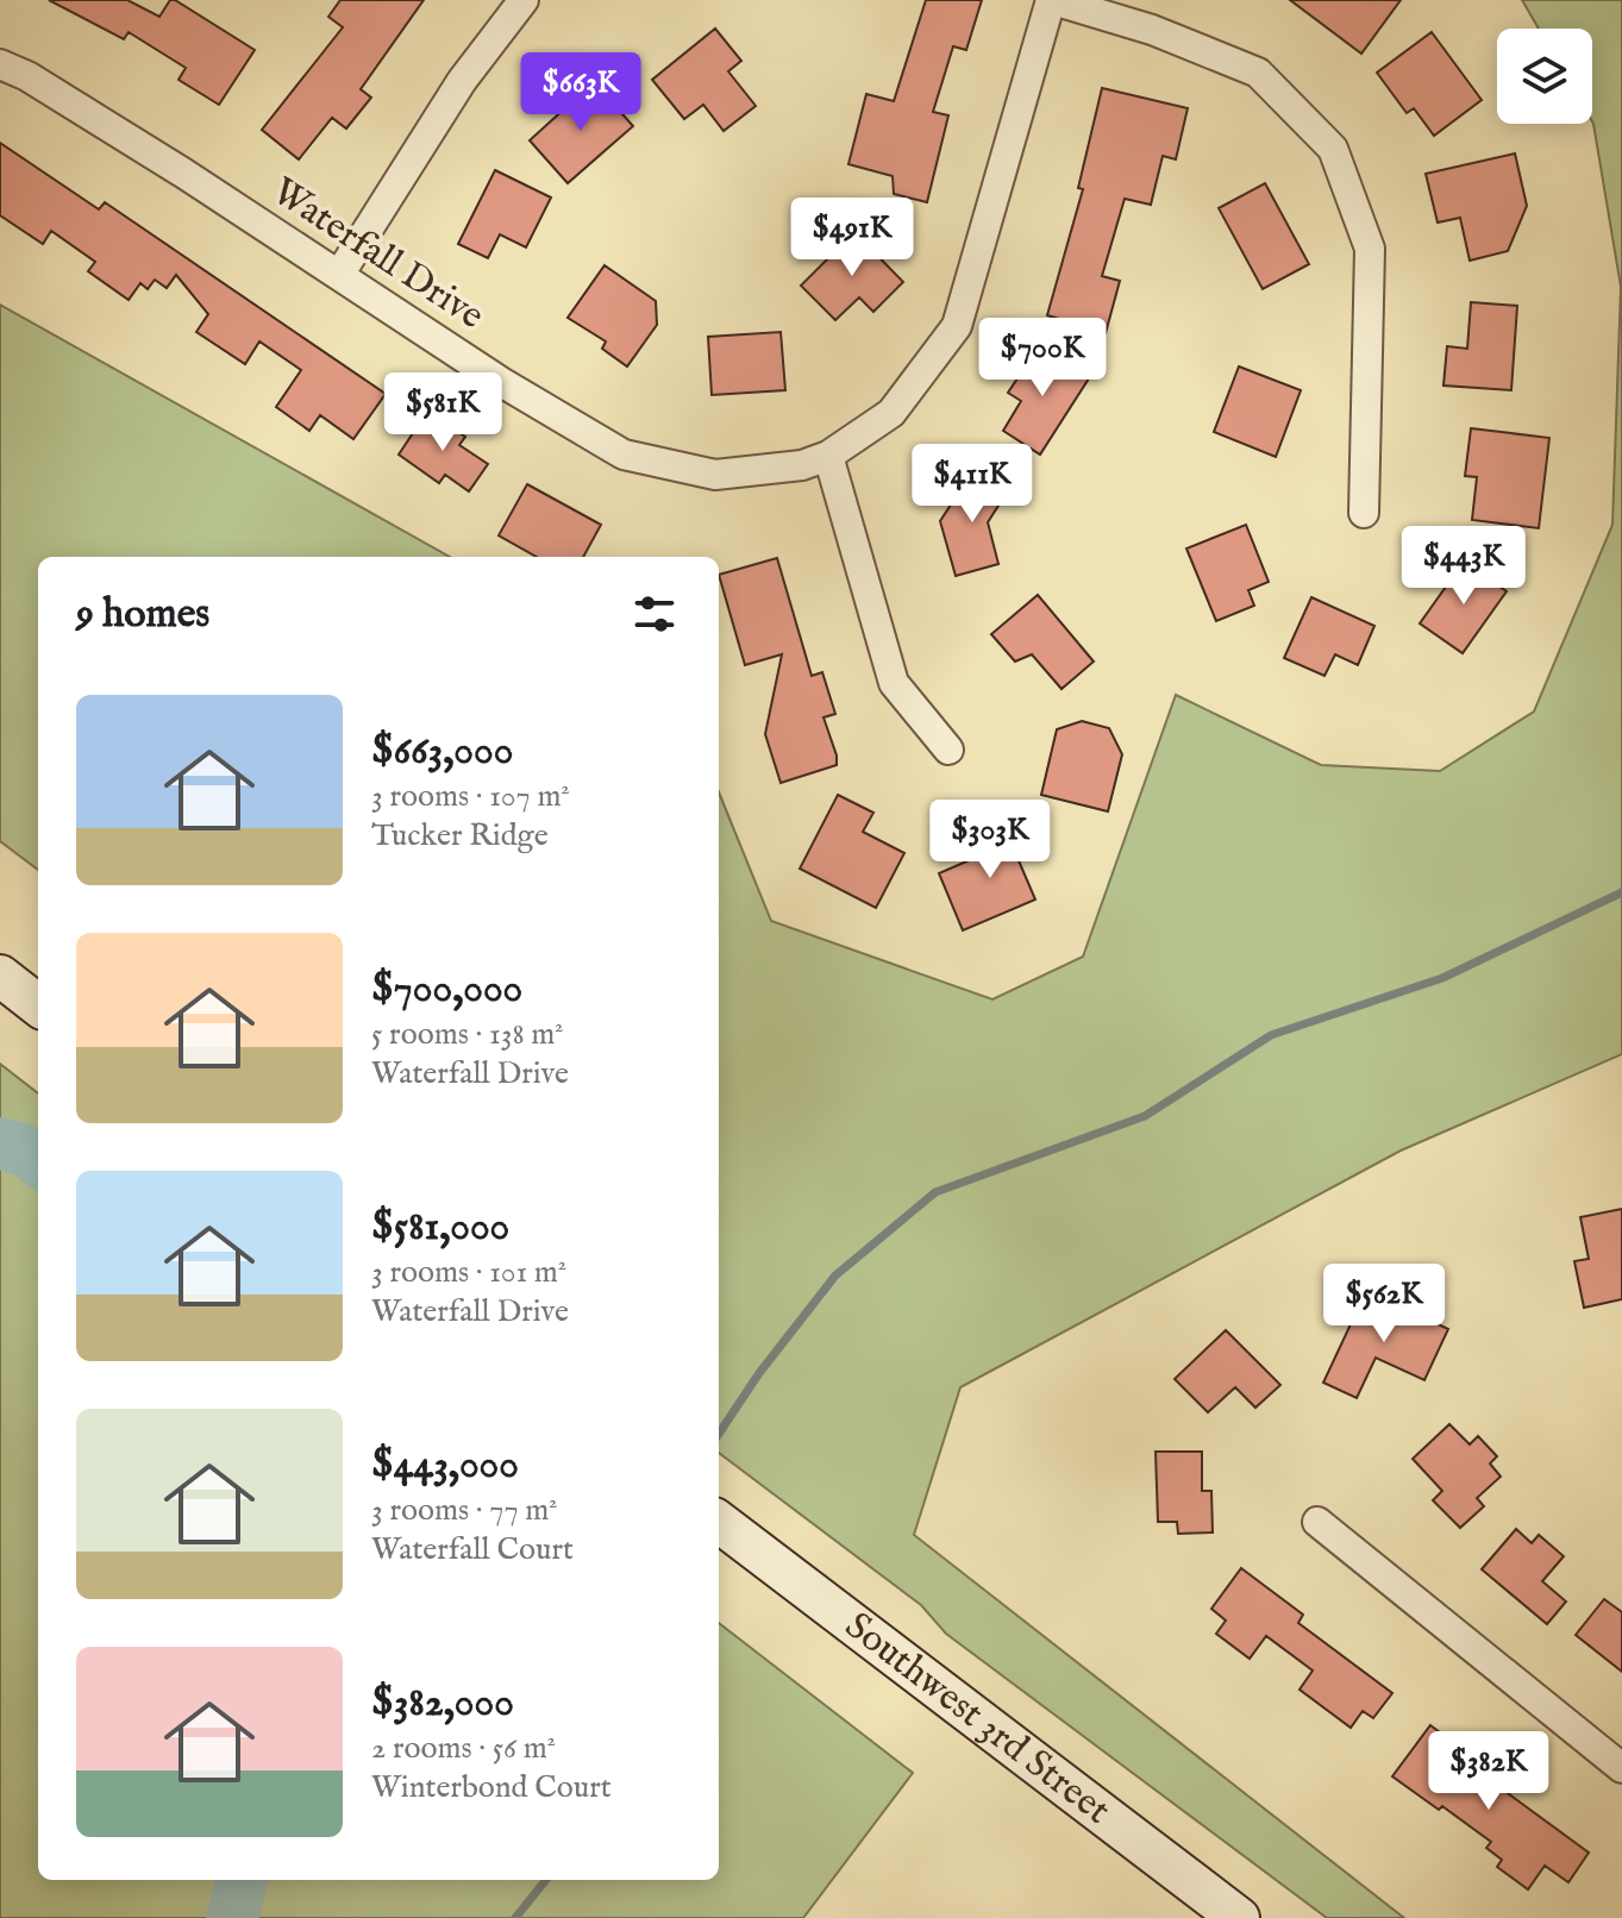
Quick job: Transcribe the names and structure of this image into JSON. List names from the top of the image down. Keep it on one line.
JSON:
{"streets":{"main road":["Southwest 3rd Street"],"street":["Waterfall Drive"]},"page":{"price":["$663K","$491K","$700K","$581K","$411K","$443K","$303K","$562K","$382K"],"heading":"9 homes","list":[{"name":"$663,000","note":"3 rooms · 107 m² · Tucker Ridge"},{"name":"$700,000","note":"5 rooms · 138 m² · Waterfall Drive"},{"name":"$581,000","note":"3 rooms · 101 m² · Waterfall Drive"},{"name":"$443,000","note":"3 rooms · 77 m² · Waterfall Court"},{"name":"$382,000","note":"2 rooms · 56 m² · Winterbond Court"}]}}
